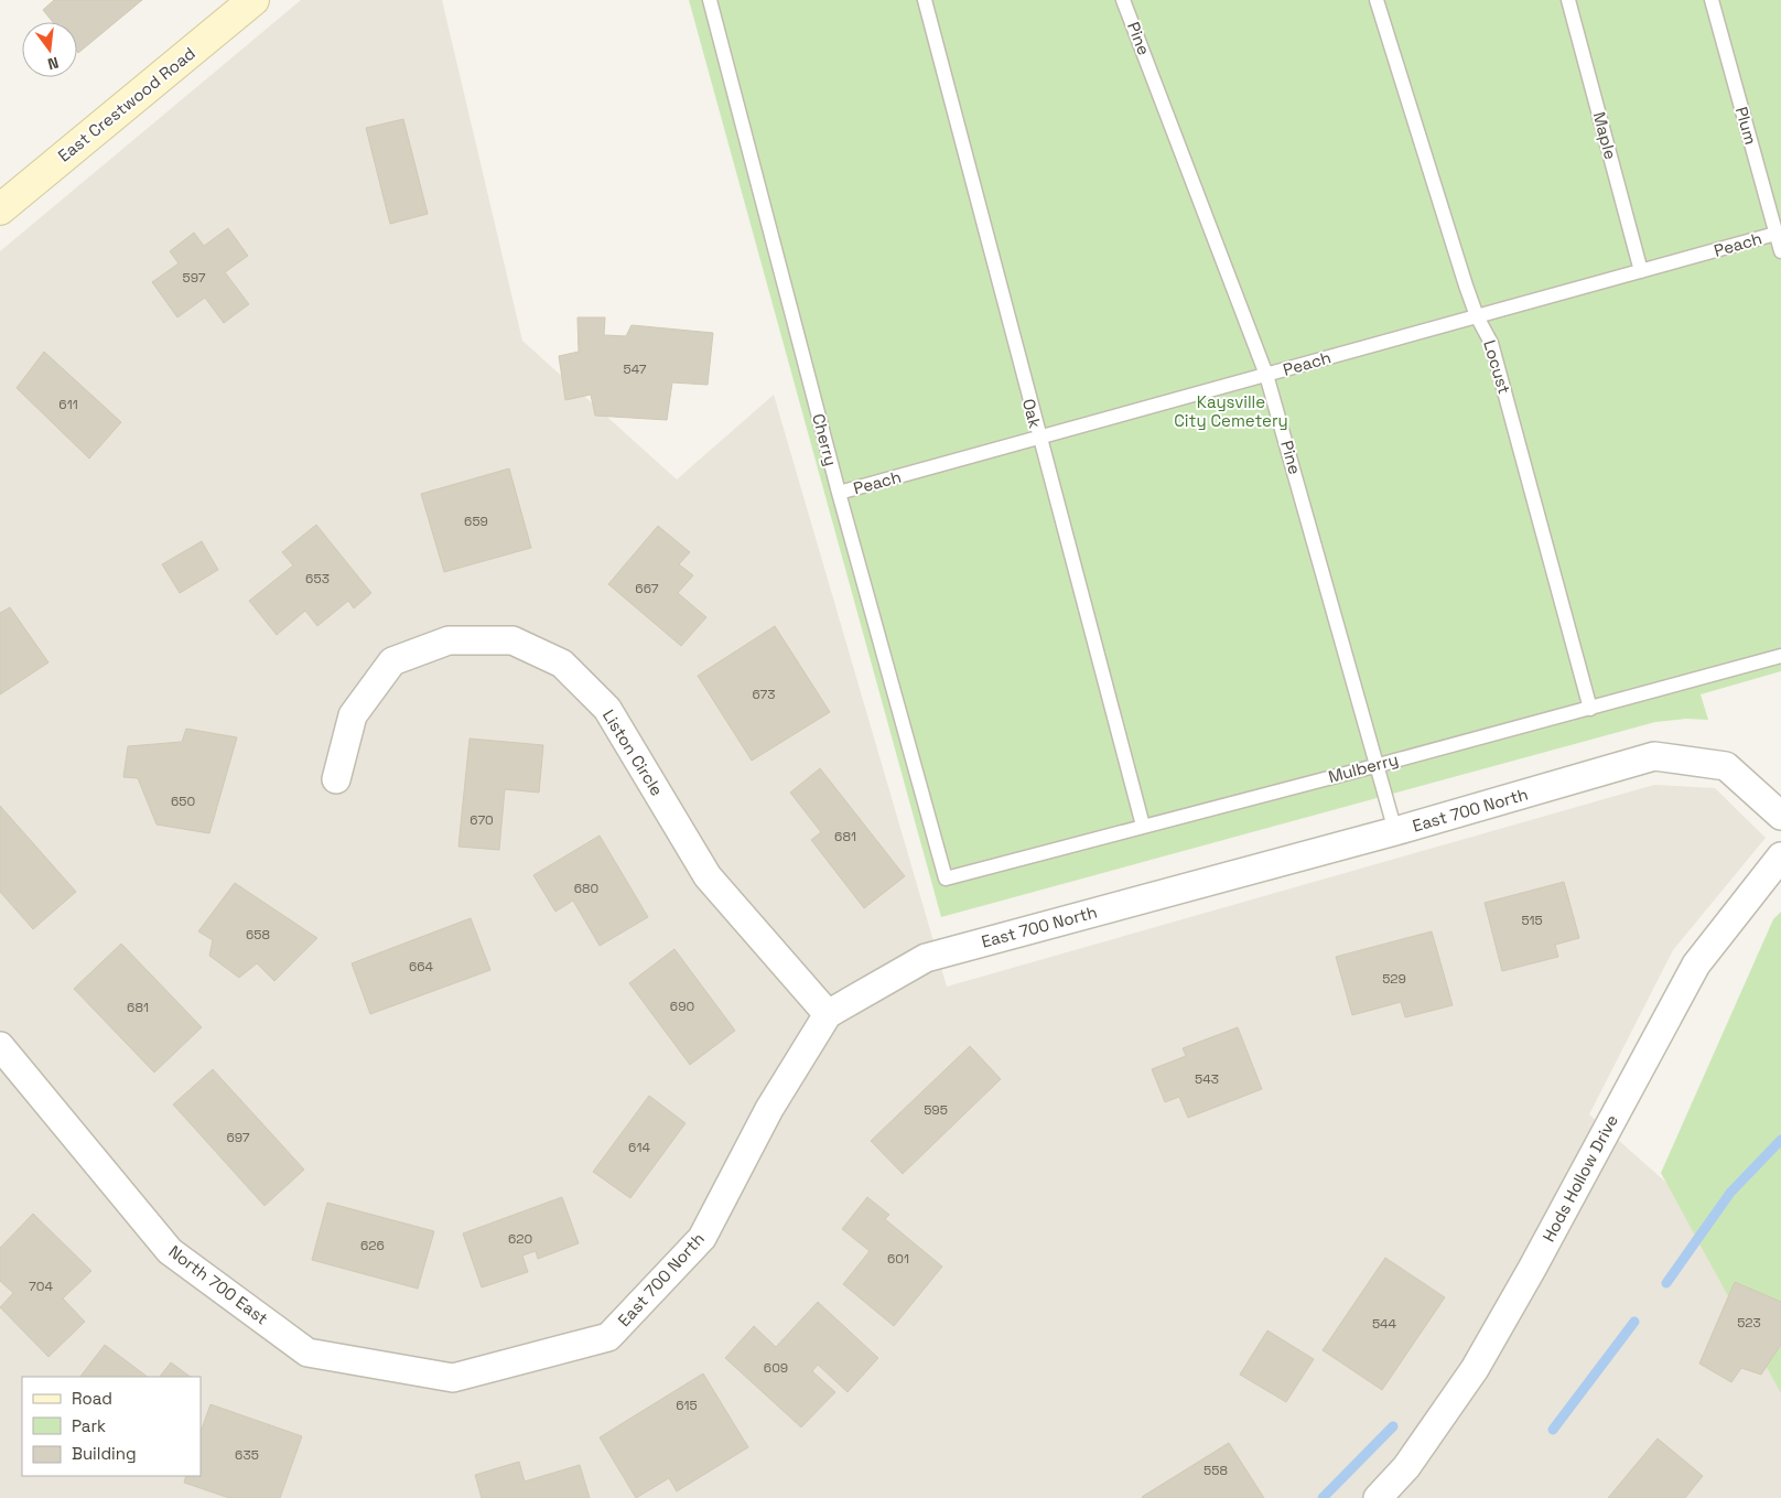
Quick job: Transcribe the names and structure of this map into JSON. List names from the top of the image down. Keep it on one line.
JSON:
{"streets":{"street":["East Crestwood Road","Liston Circle","East 700 North","Hods Hollow Drive","North 700 East"],"lane":["Pine","Plum","Maple","Peach","Locust","Oak","Cherry","Mulberry"]},"crossings":[["Pine","Peach"],["Pine","Mulberry"],["Pine","East 700 North"],["Plum","Peach"],["Maple","Peach"],["Peach","Locust"],["Peach","Oak"],["Peach","Cherry"],["Locust","Mulberry"],["Oak","Mulberry"],["Cherry","Mulberry"],["Liston Circle","East 700 North"],["East 700 North","North 700 East"]],"parks":["Kaysville City Cemetery"],"house_numbers":["597","547","611","659","653","667","673","650","670","681","680","515","658","664","529","690","681","543","595","697","614","620","626","601","704","523","544","609","615","635","558"],"legend":["Road","Park","Building"],"north":"bottom"}
